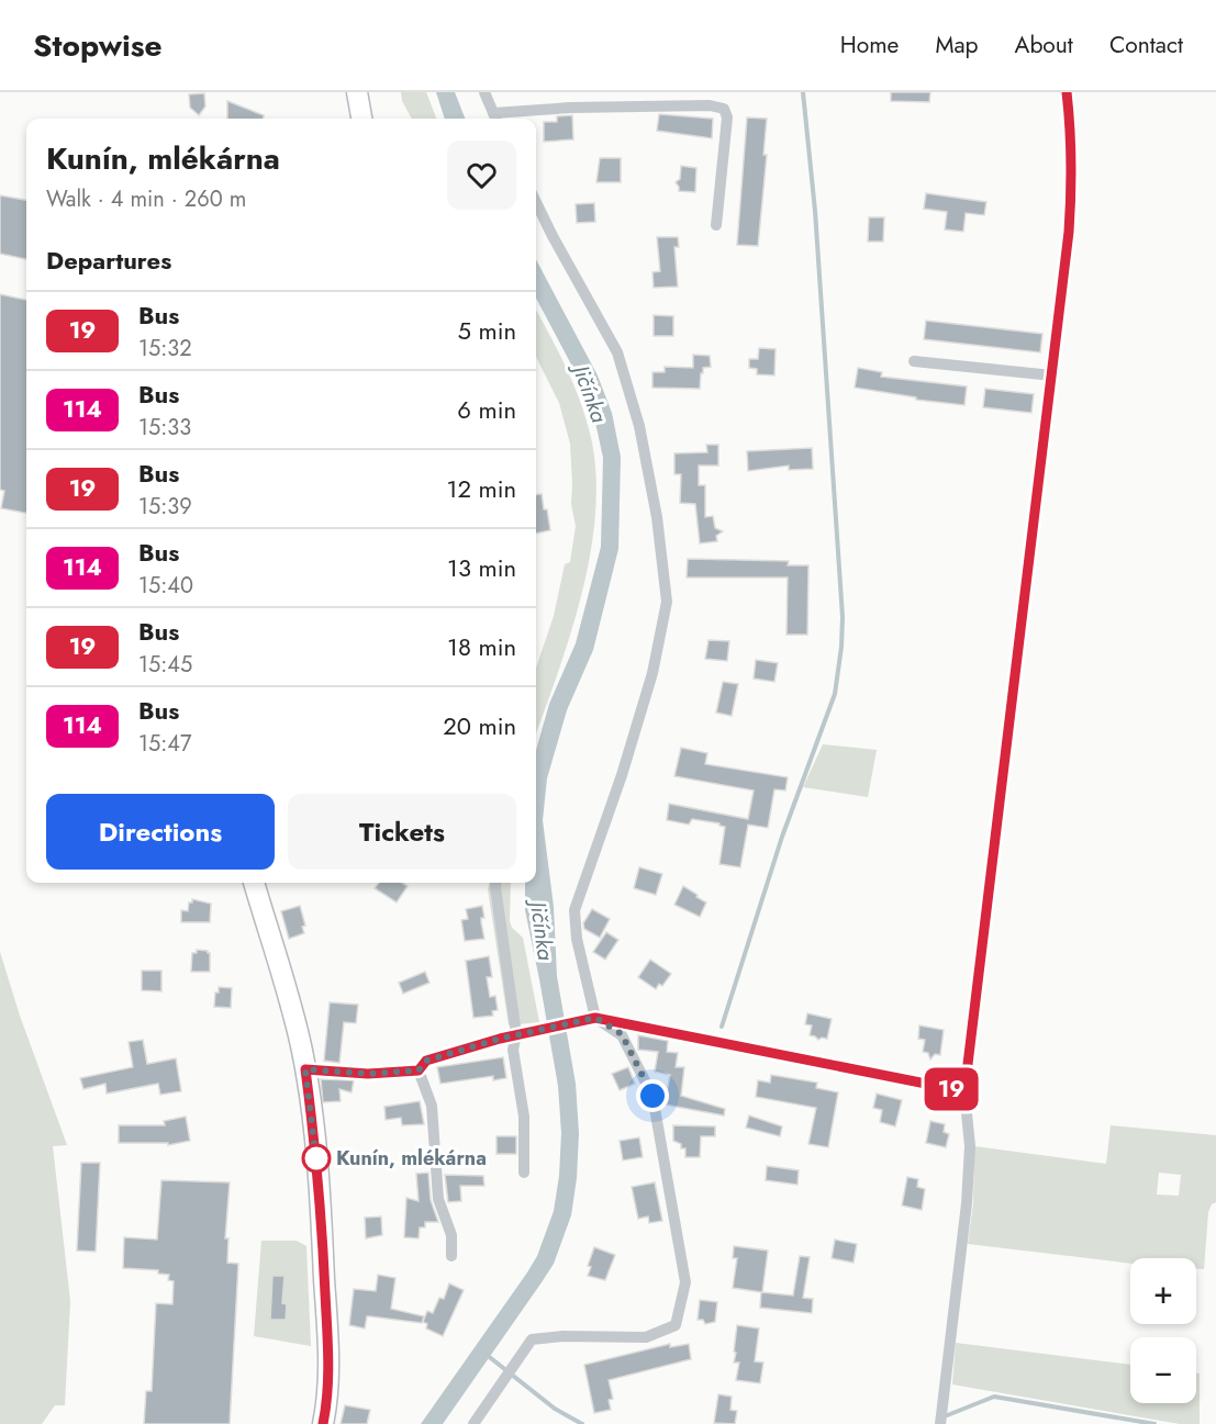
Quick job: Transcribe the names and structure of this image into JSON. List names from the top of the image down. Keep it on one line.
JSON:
{"water":["Jičínka"],"places":["Kunín, mlékárna"],"lines":["bus line 19"],"page":{"header":"Stopwise","nav":["Home","Map","About","Contact"],"on_map":"19","heading":[["Kunín, mlékárna","Walk · 4 min · 260 m"],"Departures"],"list":[{"mark":"19","name":"Bus","note":"15:32","value":"5 min"},{"mark":"114","name":"Bus","note":"15:33","value":"6 min"},{"mark":"19","name":"Bus","note":"15:39","value":"12 min"},{"mark":"114","name":"Bus","note":"15:40","value":"13 min"},{"mark":"19","name":"Bus","note":"15:45","value":"18 min"},{"mark":"114","name":"Bus","note":"15:47","value":"20 min"}],"buttons":["Directions","Tickets"],"map_buttons":["+","−"]}}
